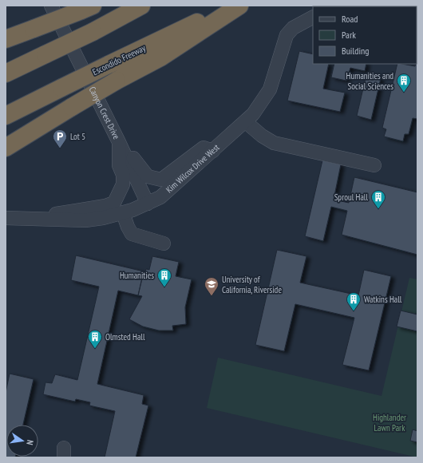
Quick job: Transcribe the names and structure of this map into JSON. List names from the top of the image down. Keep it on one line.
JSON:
{"streets":{"highway":["Escondido Freeway"],"street":["Canyon Crest Drive","Kim Wilcox Drive West"]},"crossings":[["Canyon Crest Drive","Kim Wilcox Drive West"]],"parks":["Highlander Lawn Park"],"places":{"building":["Humanities and Social Sciences","Sproul Hall","Humanities","Watkins Hall","Olmsted Hall"],"parking":["Lot 5"],"school or university":["University of California, Riverside"]},"legend":["Road","Park","Building"],"north":"right"}
